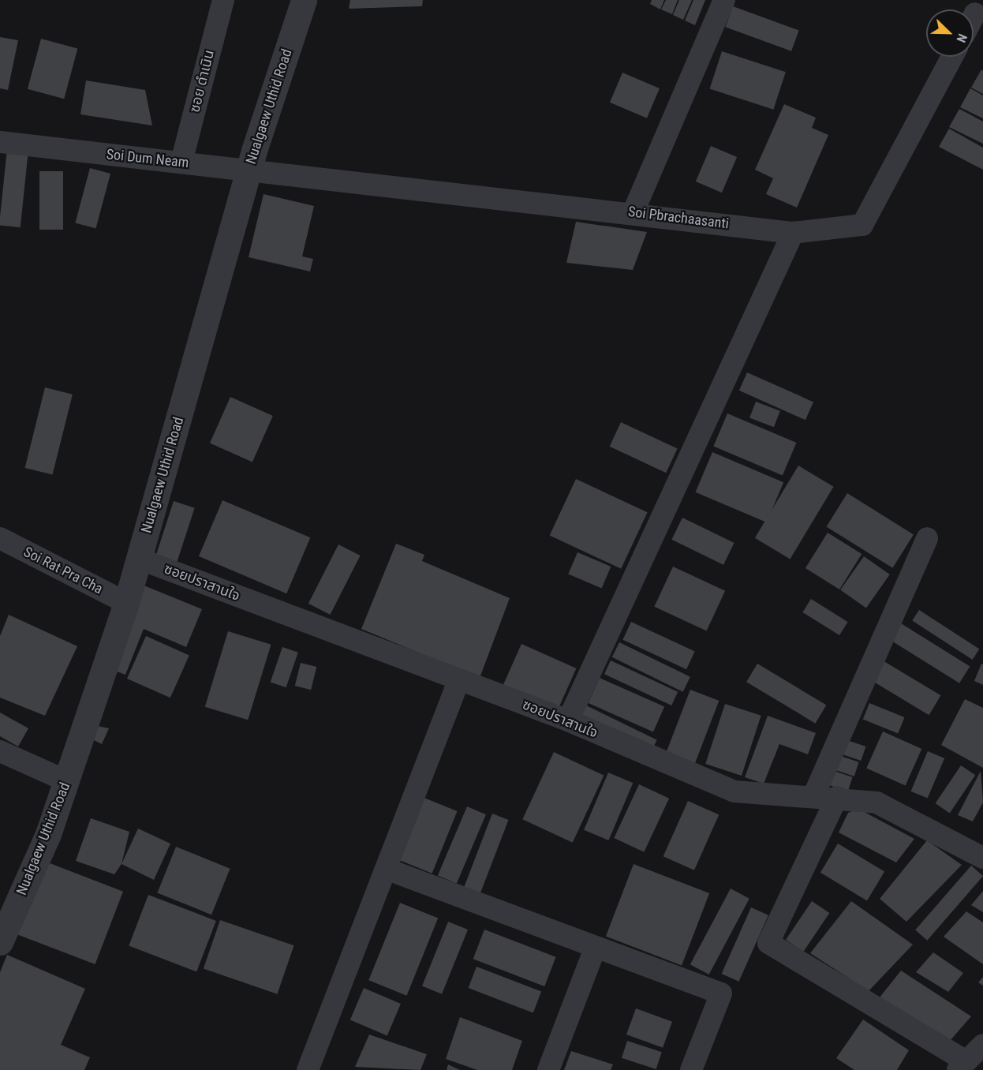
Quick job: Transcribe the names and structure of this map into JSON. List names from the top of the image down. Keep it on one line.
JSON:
{"streets":{"street":["ซอย ดำเนิน","Nualgaew Uthid Road","Soi Dum Neam","Soi Pbrachaasanti","Soi Rat Pra Cha","ซอยปราสานใจ"]},"crossings":[["ซอย ดำเนิน","Soi Dum Neam"],["Nualgaew Uthid Road","Soi Dum Neam"],["Nualgaew Uthid Road","Soi Rat Pra Cha"],["Nualgaew Uthid Road","ซอยปราสานใจ"],["Soi Dum Neam","Soi Pbrachaasanti"]],"north":"bottom right"}
